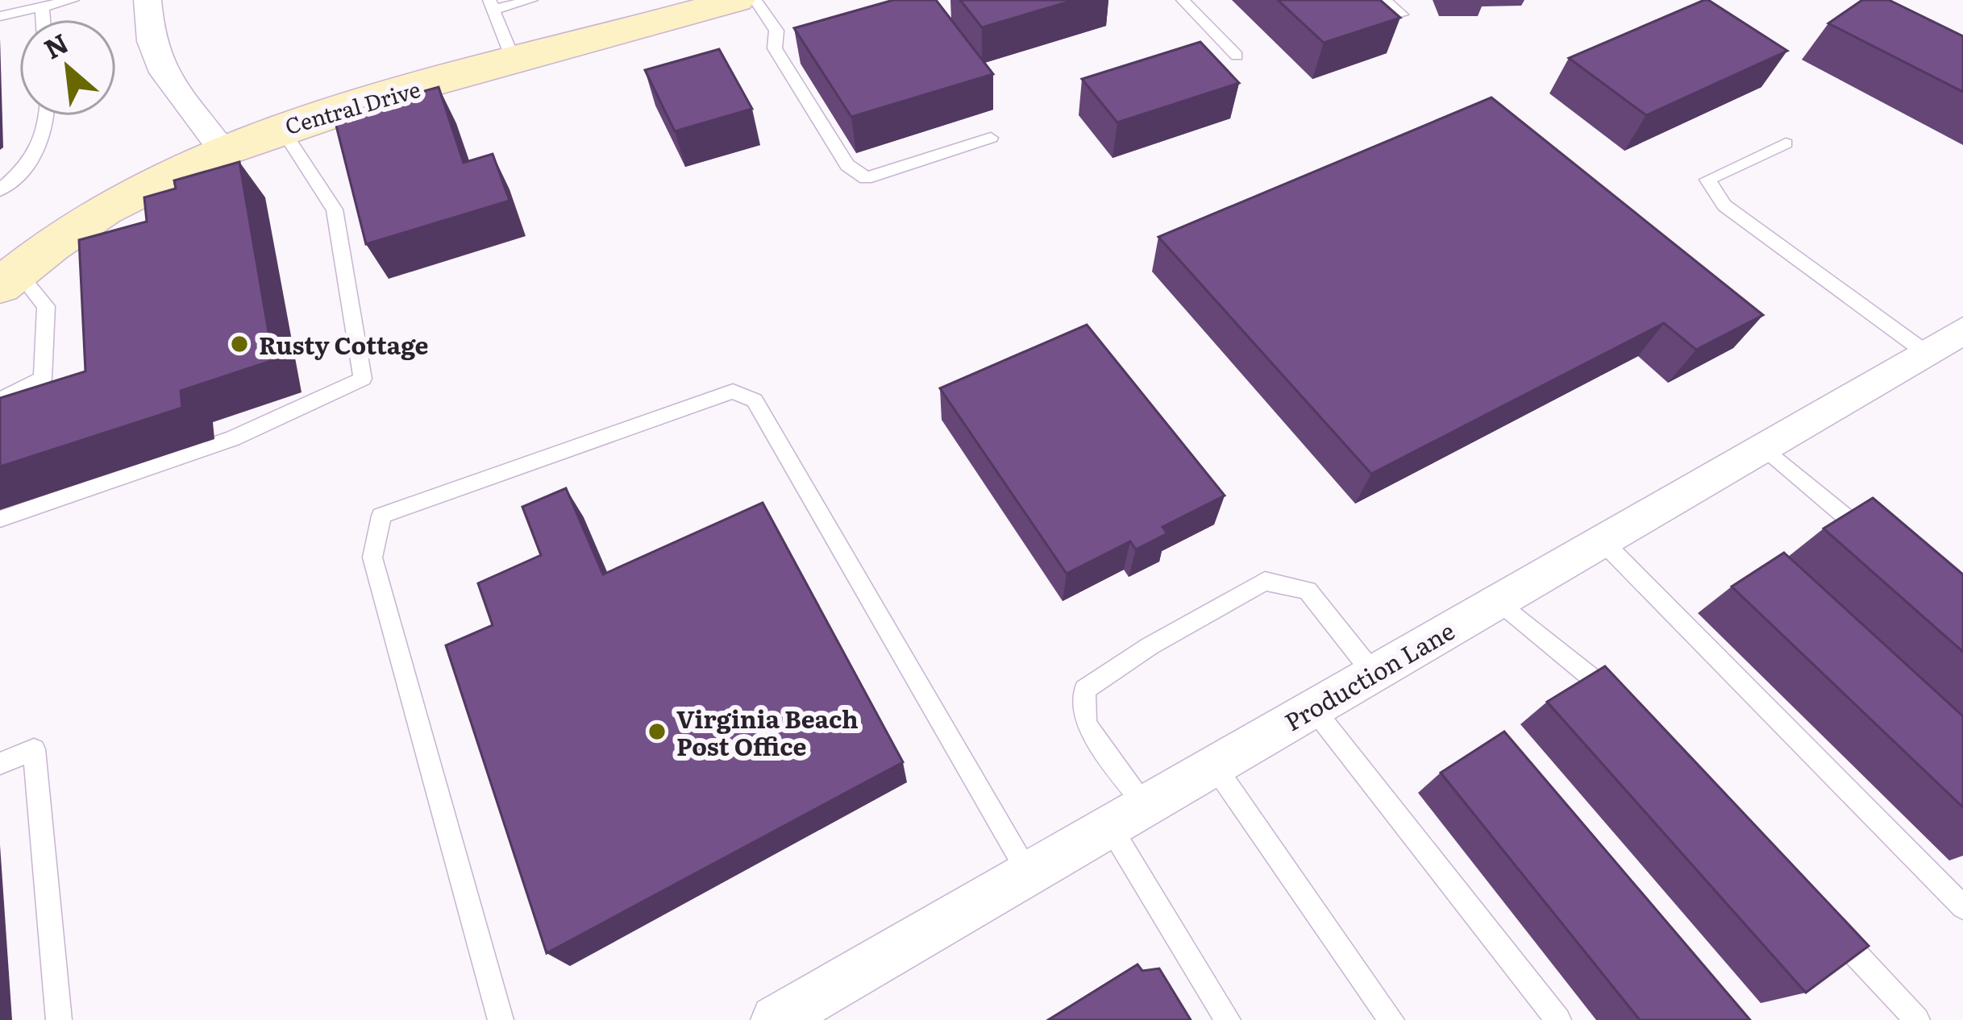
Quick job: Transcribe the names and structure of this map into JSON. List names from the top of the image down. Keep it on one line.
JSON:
{"streets":{"street":["Central Drive","Production Lane"]},"places":["Rusty Cottage","Virginia Beach Post Office"],"north":"top left"}
